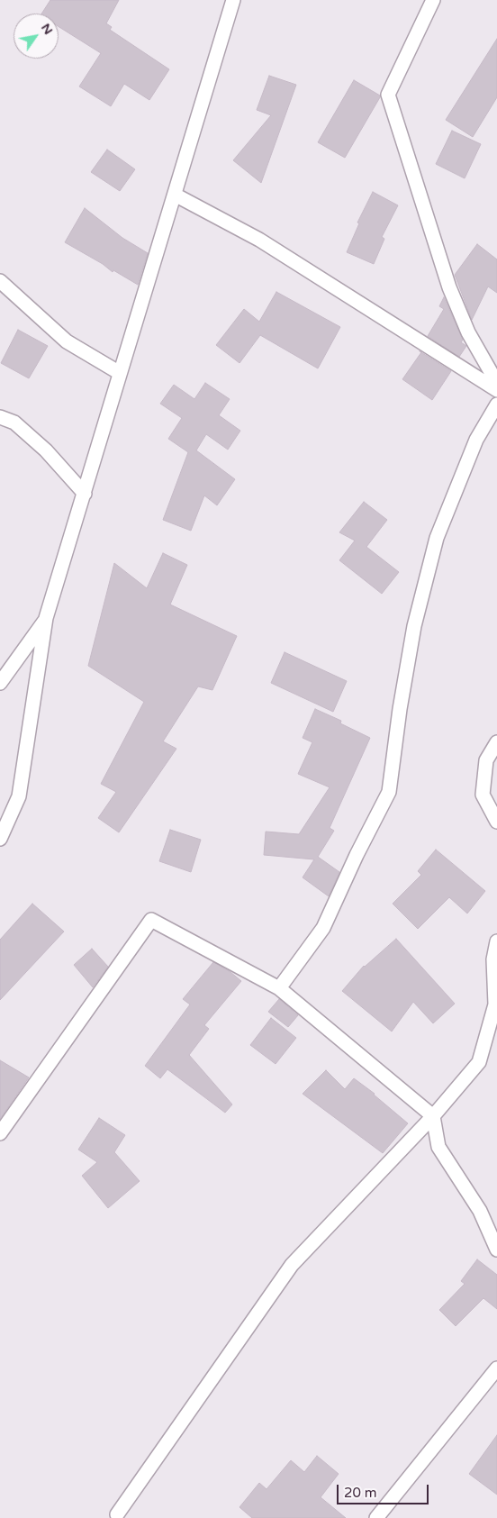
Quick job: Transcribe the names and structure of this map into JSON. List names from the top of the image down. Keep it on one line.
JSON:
{"scale_bar":"20 m","north":"top right"}
